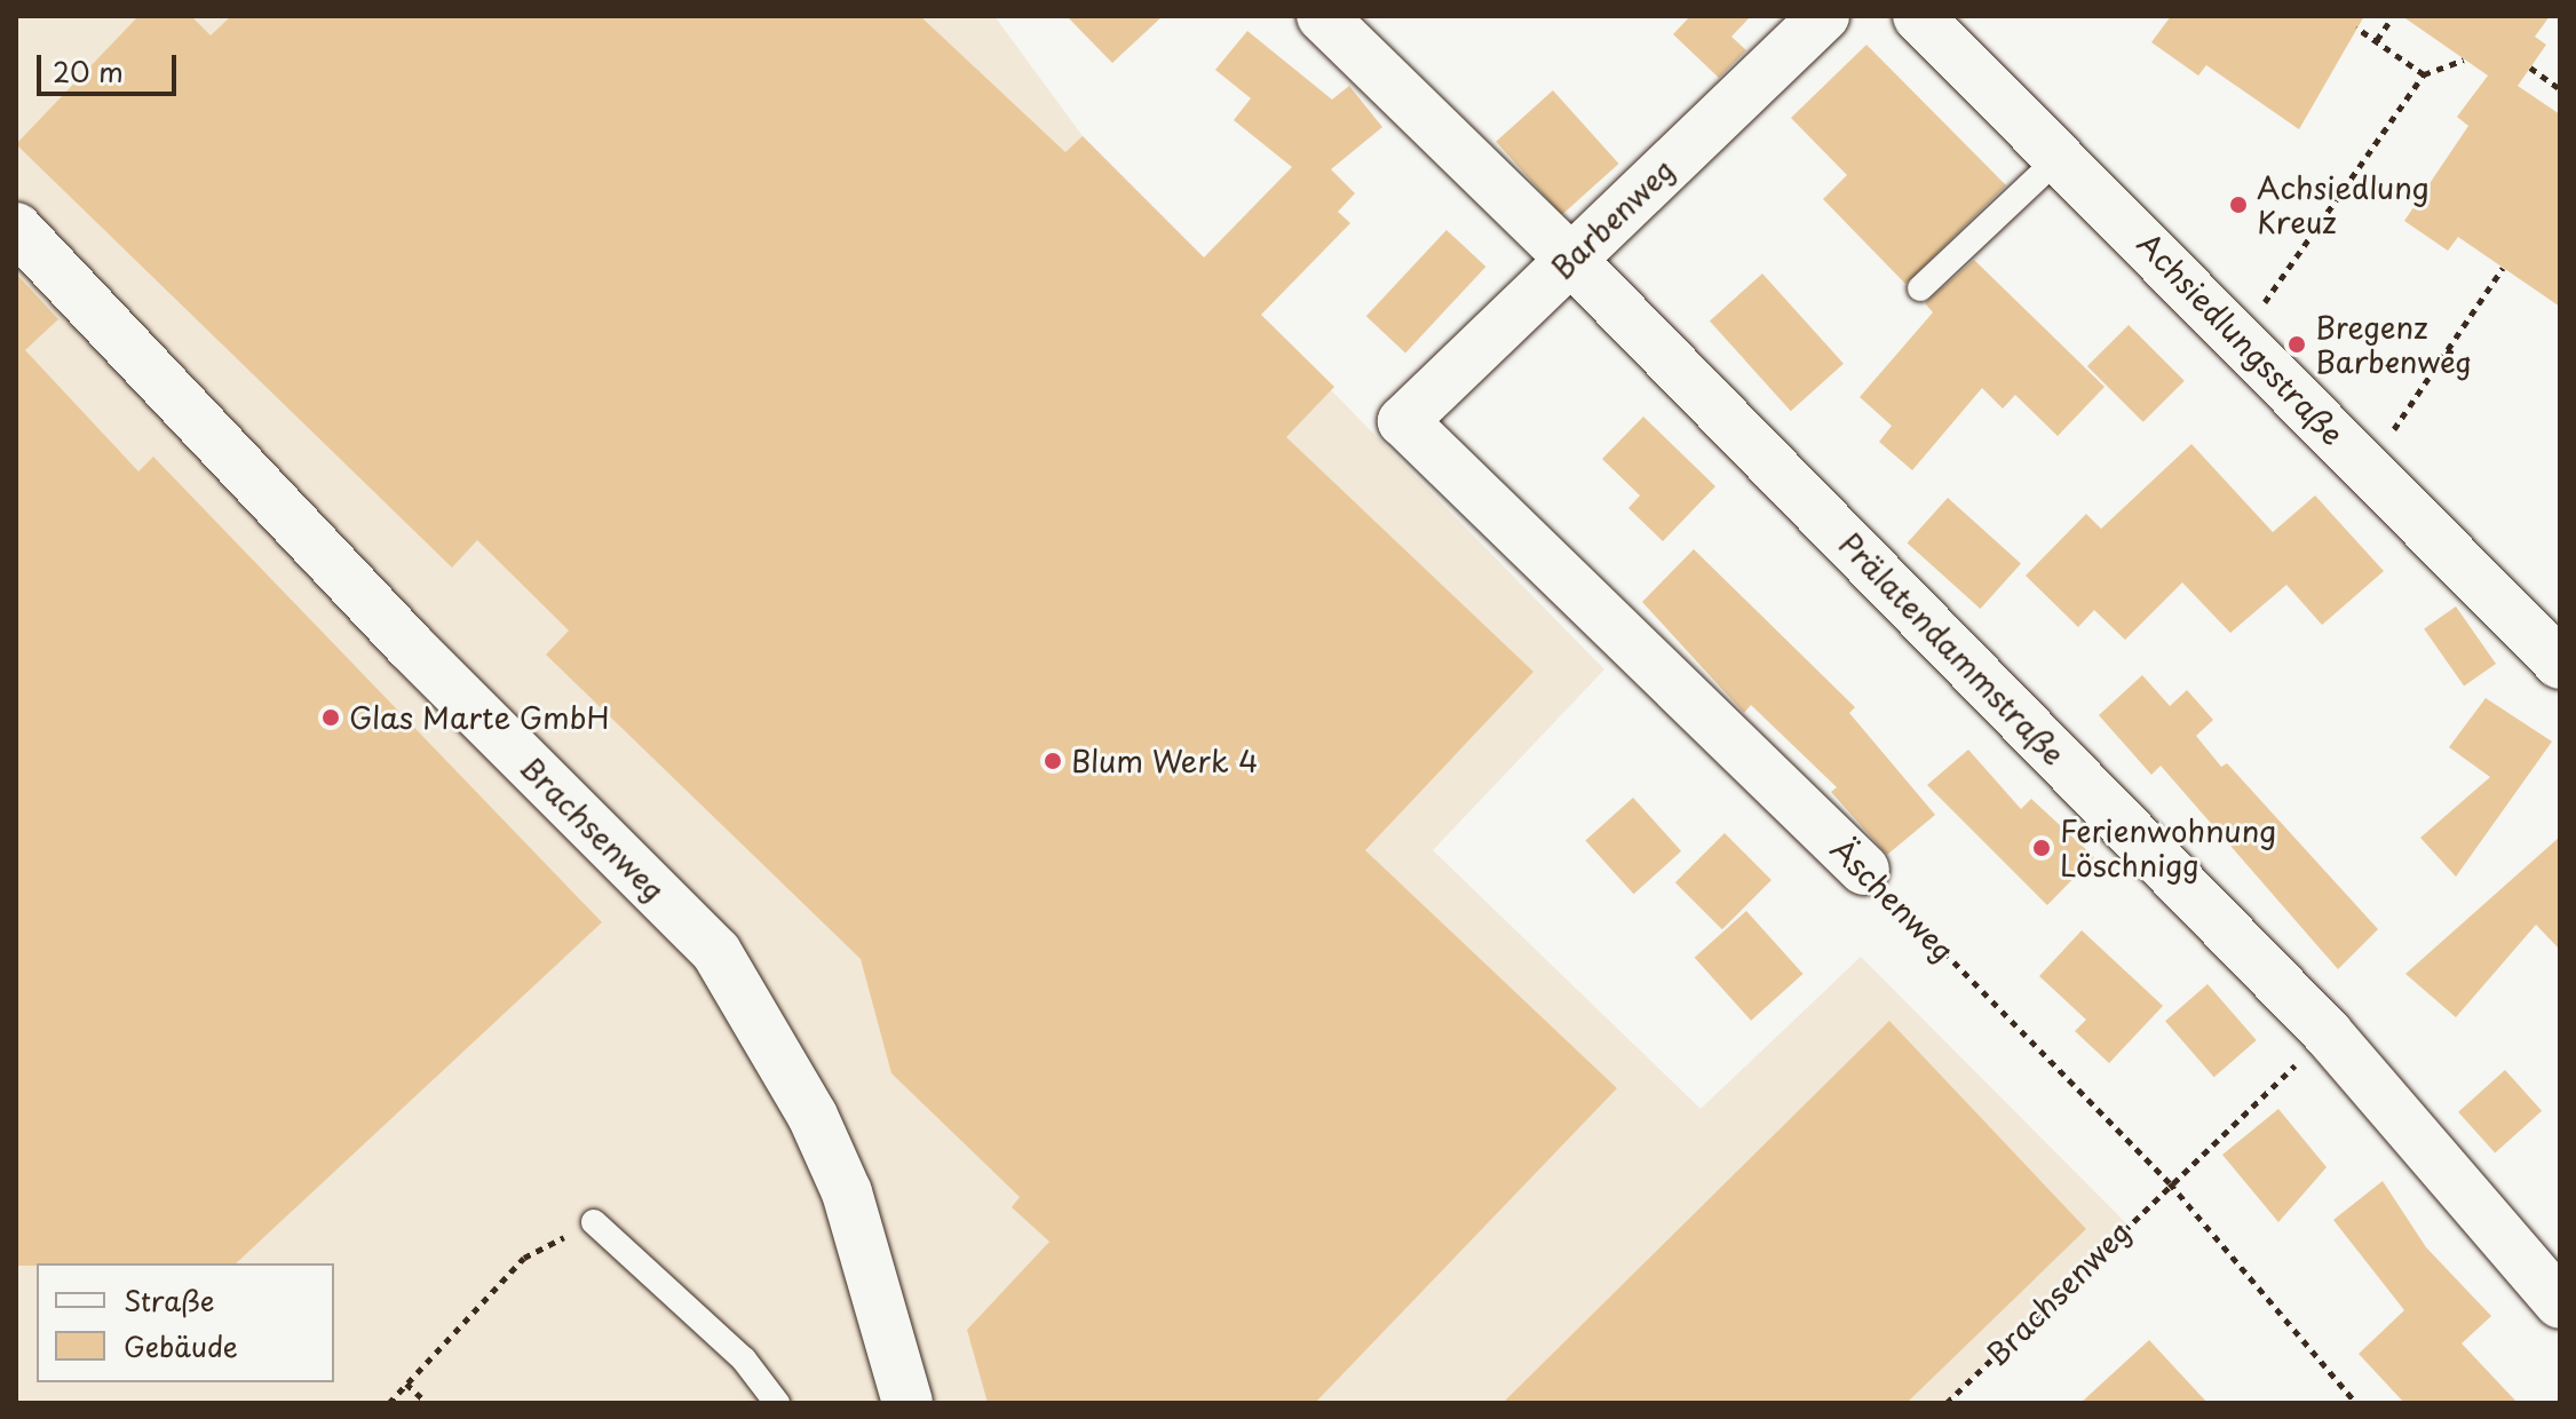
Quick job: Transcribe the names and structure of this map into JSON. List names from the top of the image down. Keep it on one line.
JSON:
{"streets":{"street":["Barbenweg","Achsiedlungsstraße","Prälatendammstraße","Brachsenweg","Äschenweg"]},"crossings":[["Barbenweg","Prälatendammstraße"],["Barbenweg","Äschenweg"],["Prälatendammstraße","Brachsenweg"],["Brachsenweg","Äschenweg"]],"places":["Achsiedlung Kreuz","Bregenz Barbenweg","Glas Marte GmbH","Blum Werk 4","Ferienwohnung Löschnigg"],"legend":["Straße","Gebäude"],"scale_bar":"20 m"}
